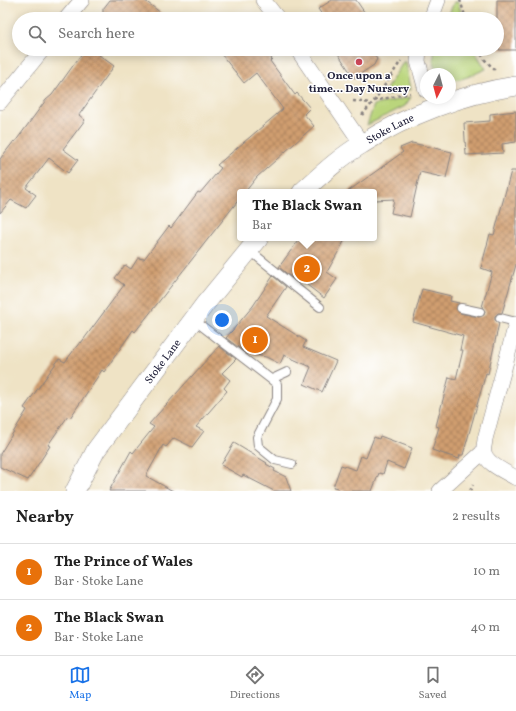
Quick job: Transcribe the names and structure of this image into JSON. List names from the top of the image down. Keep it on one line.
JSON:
{"streets":{"street":["Stoke Lane"]},"places":["Once upon a time... Day Nursery"],"north":"bottom","page":{"search":"Search here","popup":["The Black Swan","Bar"],"pins":["2","1"],"heading":["Nearby","2 results"],"list":[{"mark":"1","name":"The Prince of Wales","note":"Bar · Stoke Lane","value":"10 m"},{"mark":"2","name":"The Black Swan","note":"Bar · Stoke Lane","value":"40 m"}],"nav":["Map","Directions","Saved"]}}
